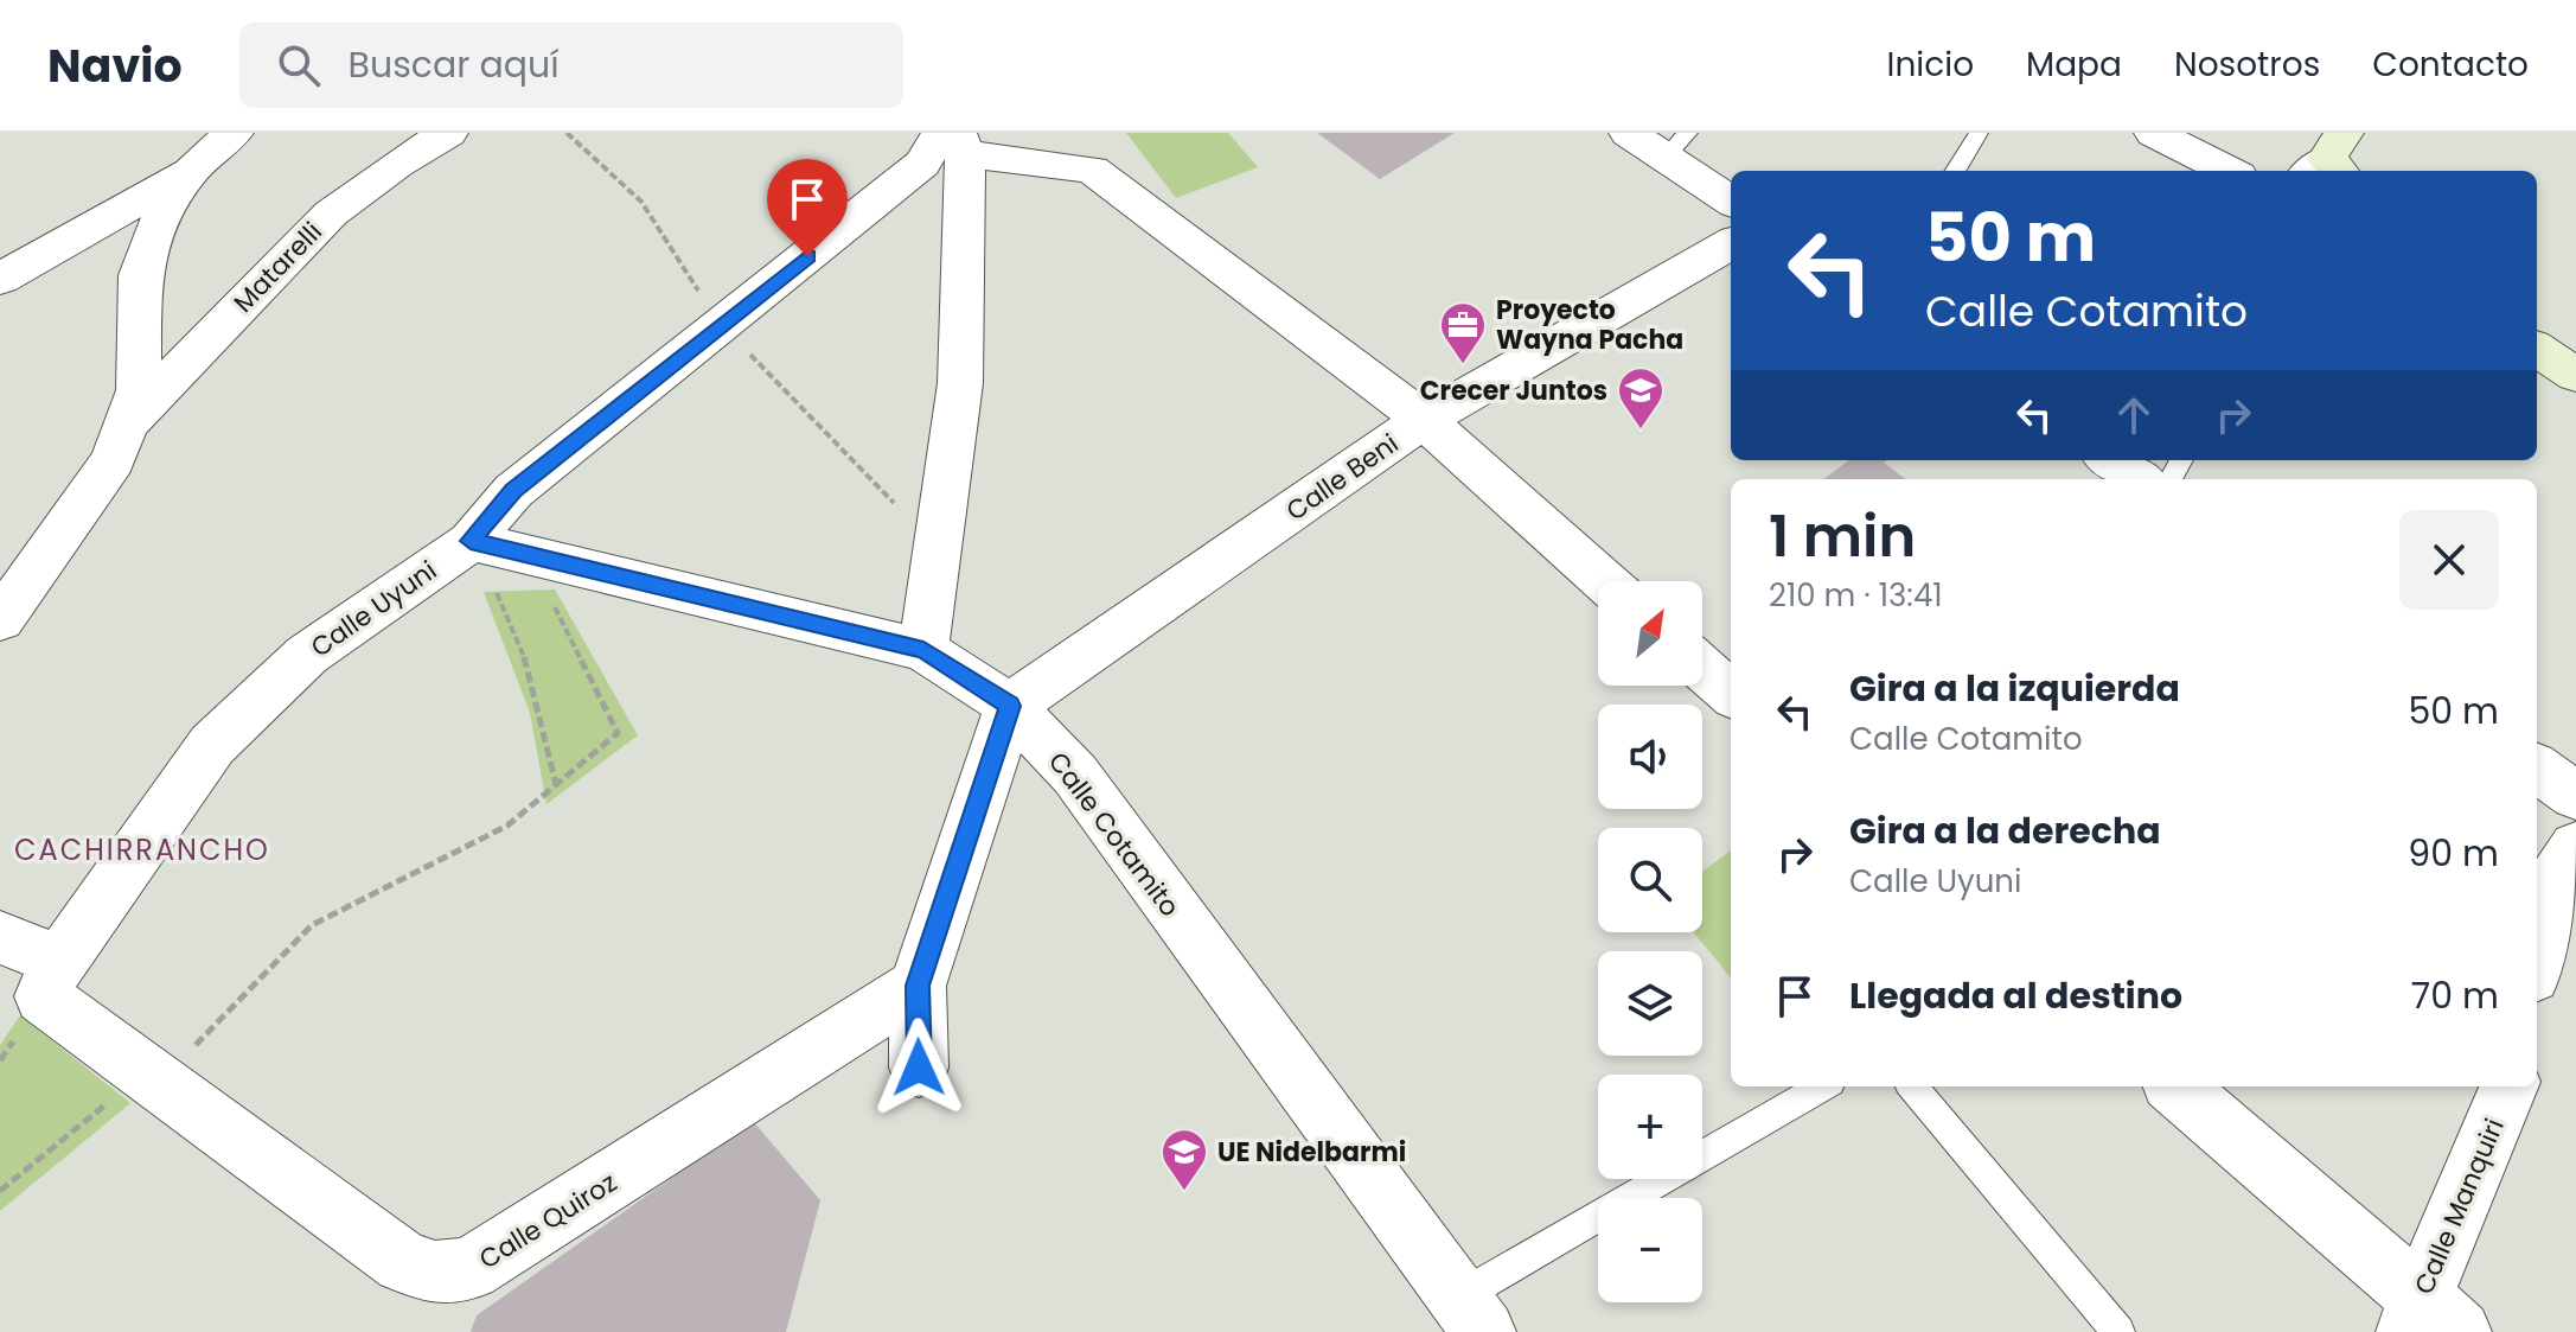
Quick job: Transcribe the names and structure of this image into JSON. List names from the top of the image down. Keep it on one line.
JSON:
{"streets":{"street":["Matarelli","Calle Beni","Calle Uyuni","Calle Cotamito","Calle Manquiri","Calle Quiroz"]},"crossings":[["Calle Beni","Calle Cotamito"],["Calle Uyuni","Calle Cotamito"],["Calle Uyuni","Calle Quiroz"]],"districts":["CACHIRRANCHO"],"places":{"office":["Proyecto Wayna Pacha"],"school or university":["Crecer Juntos","UE Nidelbarmi"]},"north":"top right","page":{"header":"Navio","search":"Buscar aquí","nav":["Inicio","Mapa","Nosotros","Contacto"],"turn":["50 m","Calle Cotamito"],"heading":["1 min","210 m · 13:41"],"map_buttons":["+","−"],"list":[{"name":"Gira a la izquierda","note":"Calle Cotamito","value":"50 m"},{"name":"Gira a la derecha","note":"Calle Uyuni","value":"90 m"},{"name":"Llegada al destino","value":"70 m"}]}}
